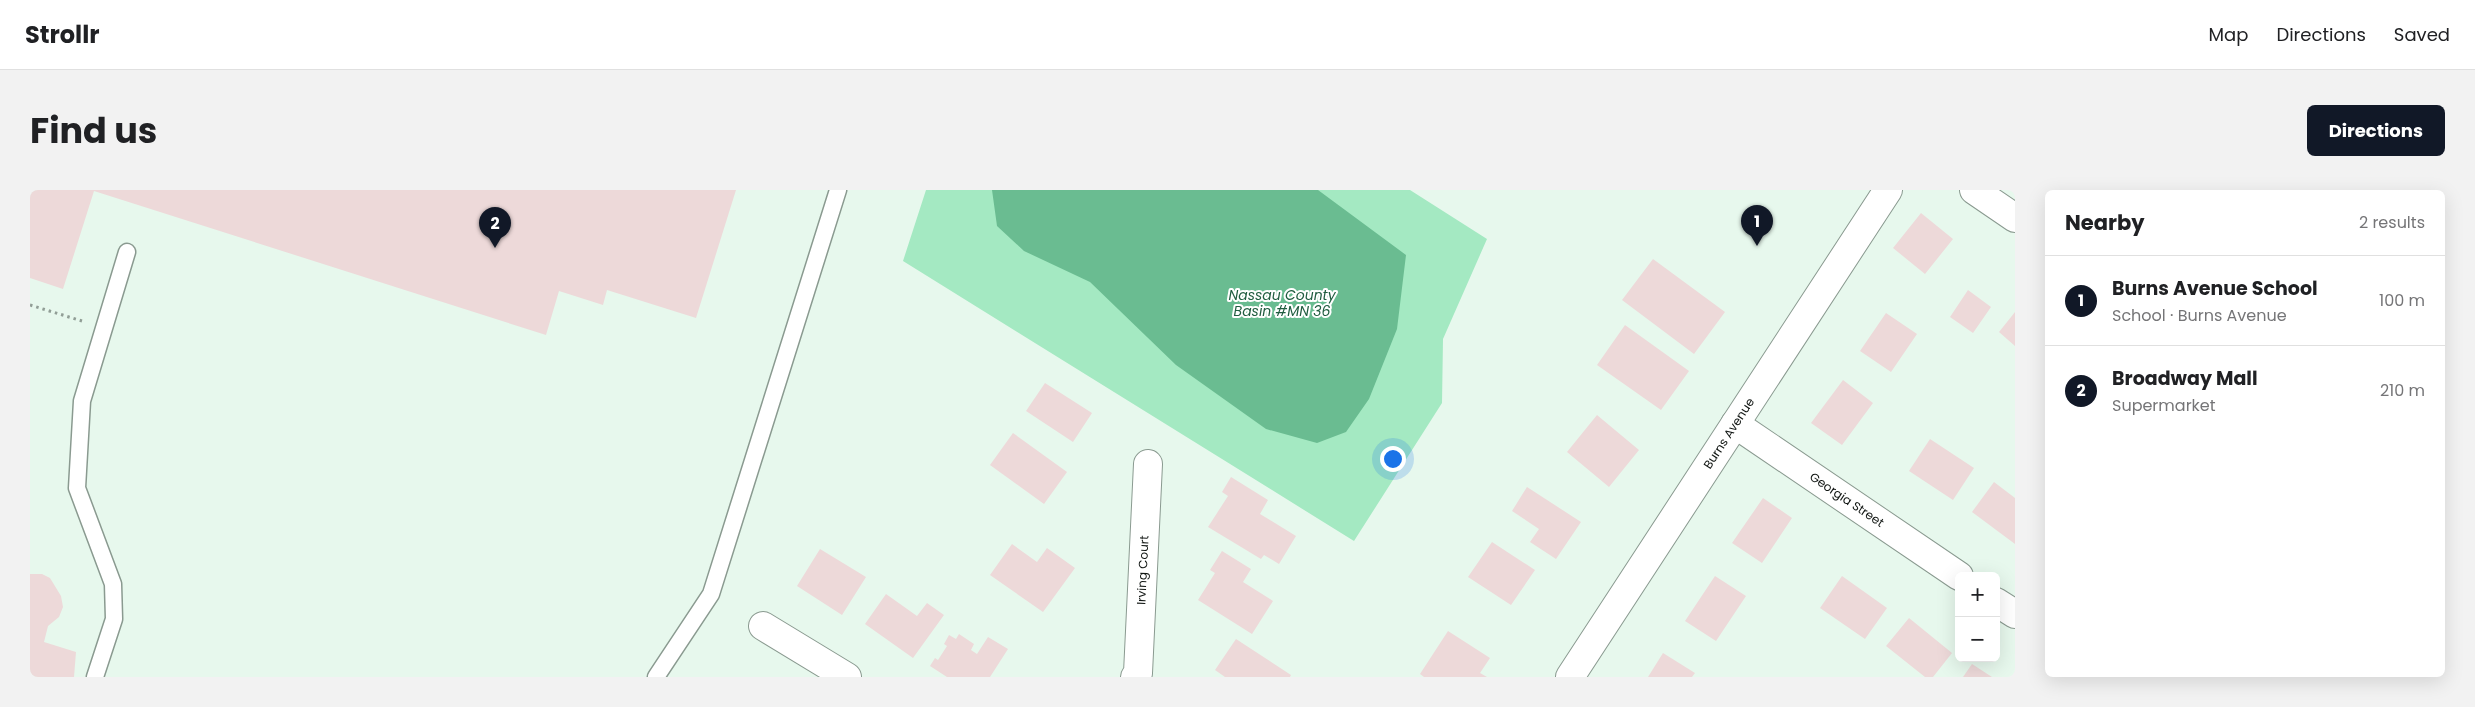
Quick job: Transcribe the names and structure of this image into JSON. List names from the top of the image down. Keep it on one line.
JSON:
{"streets":{"street":["Burns Avenue","Georgia Street","Irving Court"]},"crossings":[["Burns Avenue","Georgia Street"]],"water":["Nassau County Basin #MN 36"],"page":{"header":"Strollr","nav":["Map","Directions","Saved"],"title":"Find us","buttons":"Directions","heading":["Nearby","2 results"],"pins":["1","2"],"list":[{"mark":"1","name":"Burns Avenue School","note":"School · Burns Avenue","value":"100 m"},{"mark":"2","name":"Broadway Mall","note":"Supermarket","value":"210 m"}],"map_buttons":["+","−"]}}
